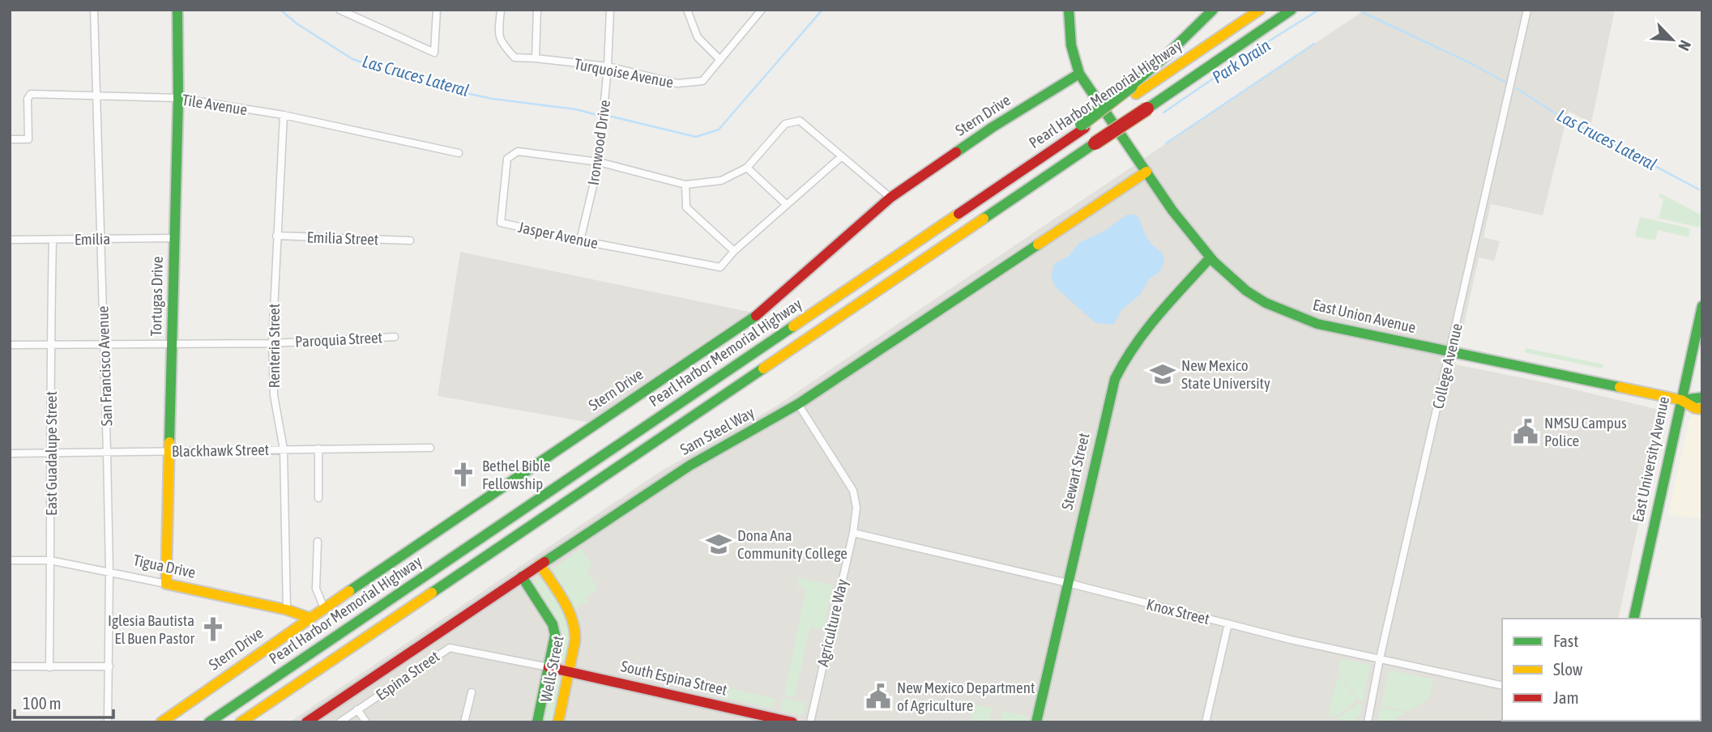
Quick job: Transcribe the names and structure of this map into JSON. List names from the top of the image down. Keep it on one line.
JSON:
{"streets":{"main road":["Pearl Harbor Memorial Highway","Stern Drive","Tortugas Drive","East Union Avenue","Sam Steel Way","East University Avenue","Stewart Street","Tigua Drive","Wells Street","South Espina Street"],"street":["Turquoise Avenue","Tile Avenue","Ironwood Drive","Jasper Avenue","Emilia Street","Emilia","Paroquia Street","Renteria Street","San Francisco Avenue","College Avenue","Blackhawk Street","East Guadalupe Street","Knox Street","Agriculture Way","Espina Street"]},"crossings":[["Turquoise Avenue","Ironwood Drive"],["Tile Avenue","Tortugas Drive"],["Tile Avenue","Renteria Street"],["Tile Avenue","San Francisco Avenue"],["Stern Drive","Jasper Avenue"],["Stern Drive","East Union Avenue"],["Stern Drive","Tigua Drive"],["Ironwood Drive","Jasper Avenue"],["Emilia Street","Renteria Street"],["Emilia","Tortugas Drive"],["Emilia","San Francisco Avenue"],["Emilia","East Guadalupe Street"],["Tortugas Drive","Paroquia Street"],["Tortugas Drive","Blackhawk Street"],["Tortugas Drive","Tigua Drive"],["East Union Avenue","College Avenue"],["East Union Avenue","Sam Steel Way"],["East Union Avenue","East University Avenue"],["East Union Avenue","Stewart Street"],["Paroquia Street","Renteria Street"],["Paroquia Street","San Francisco Avenue"],["Paroquia Street","East Guadalupe Street"],["Renteria Street","Blackhawk Street"],["Renteria Street","Tigua Drive"],["San Francisco Avenue","Blackhawk Street"],["San Francisco Avenue","Tigua Drive"],["College Avenue","Knox Street"],["Sam Steel Way","Agriculture Way"],["Sam Steel Way","Wells Street"],["Blackhawk Street","East Guadalupe Street"],["East Guadalupe Street","Tigua Drive"],["Stewart Street","Knox Street"],["Knox Street","Agriculture Way"],["Wells Street","Espina Street"],["Wells Street","South Espina Street"],["Espina Street","South Espina Street"]],"water":["Park Drain","Las Cruces Lateral"],"places":{"school or university":["New Mexico State University","Dona Ana Community College"],"public building":["NMSU Campus Police","New Mexico Department of Agriculture"],"church":["Bethel Bible Fellowship","Iglesia Bautista El Buen Pastor"]},"legend":["Fast","Slow","Jam"],"scale_bar":"100 m","north":"bottom right"}
